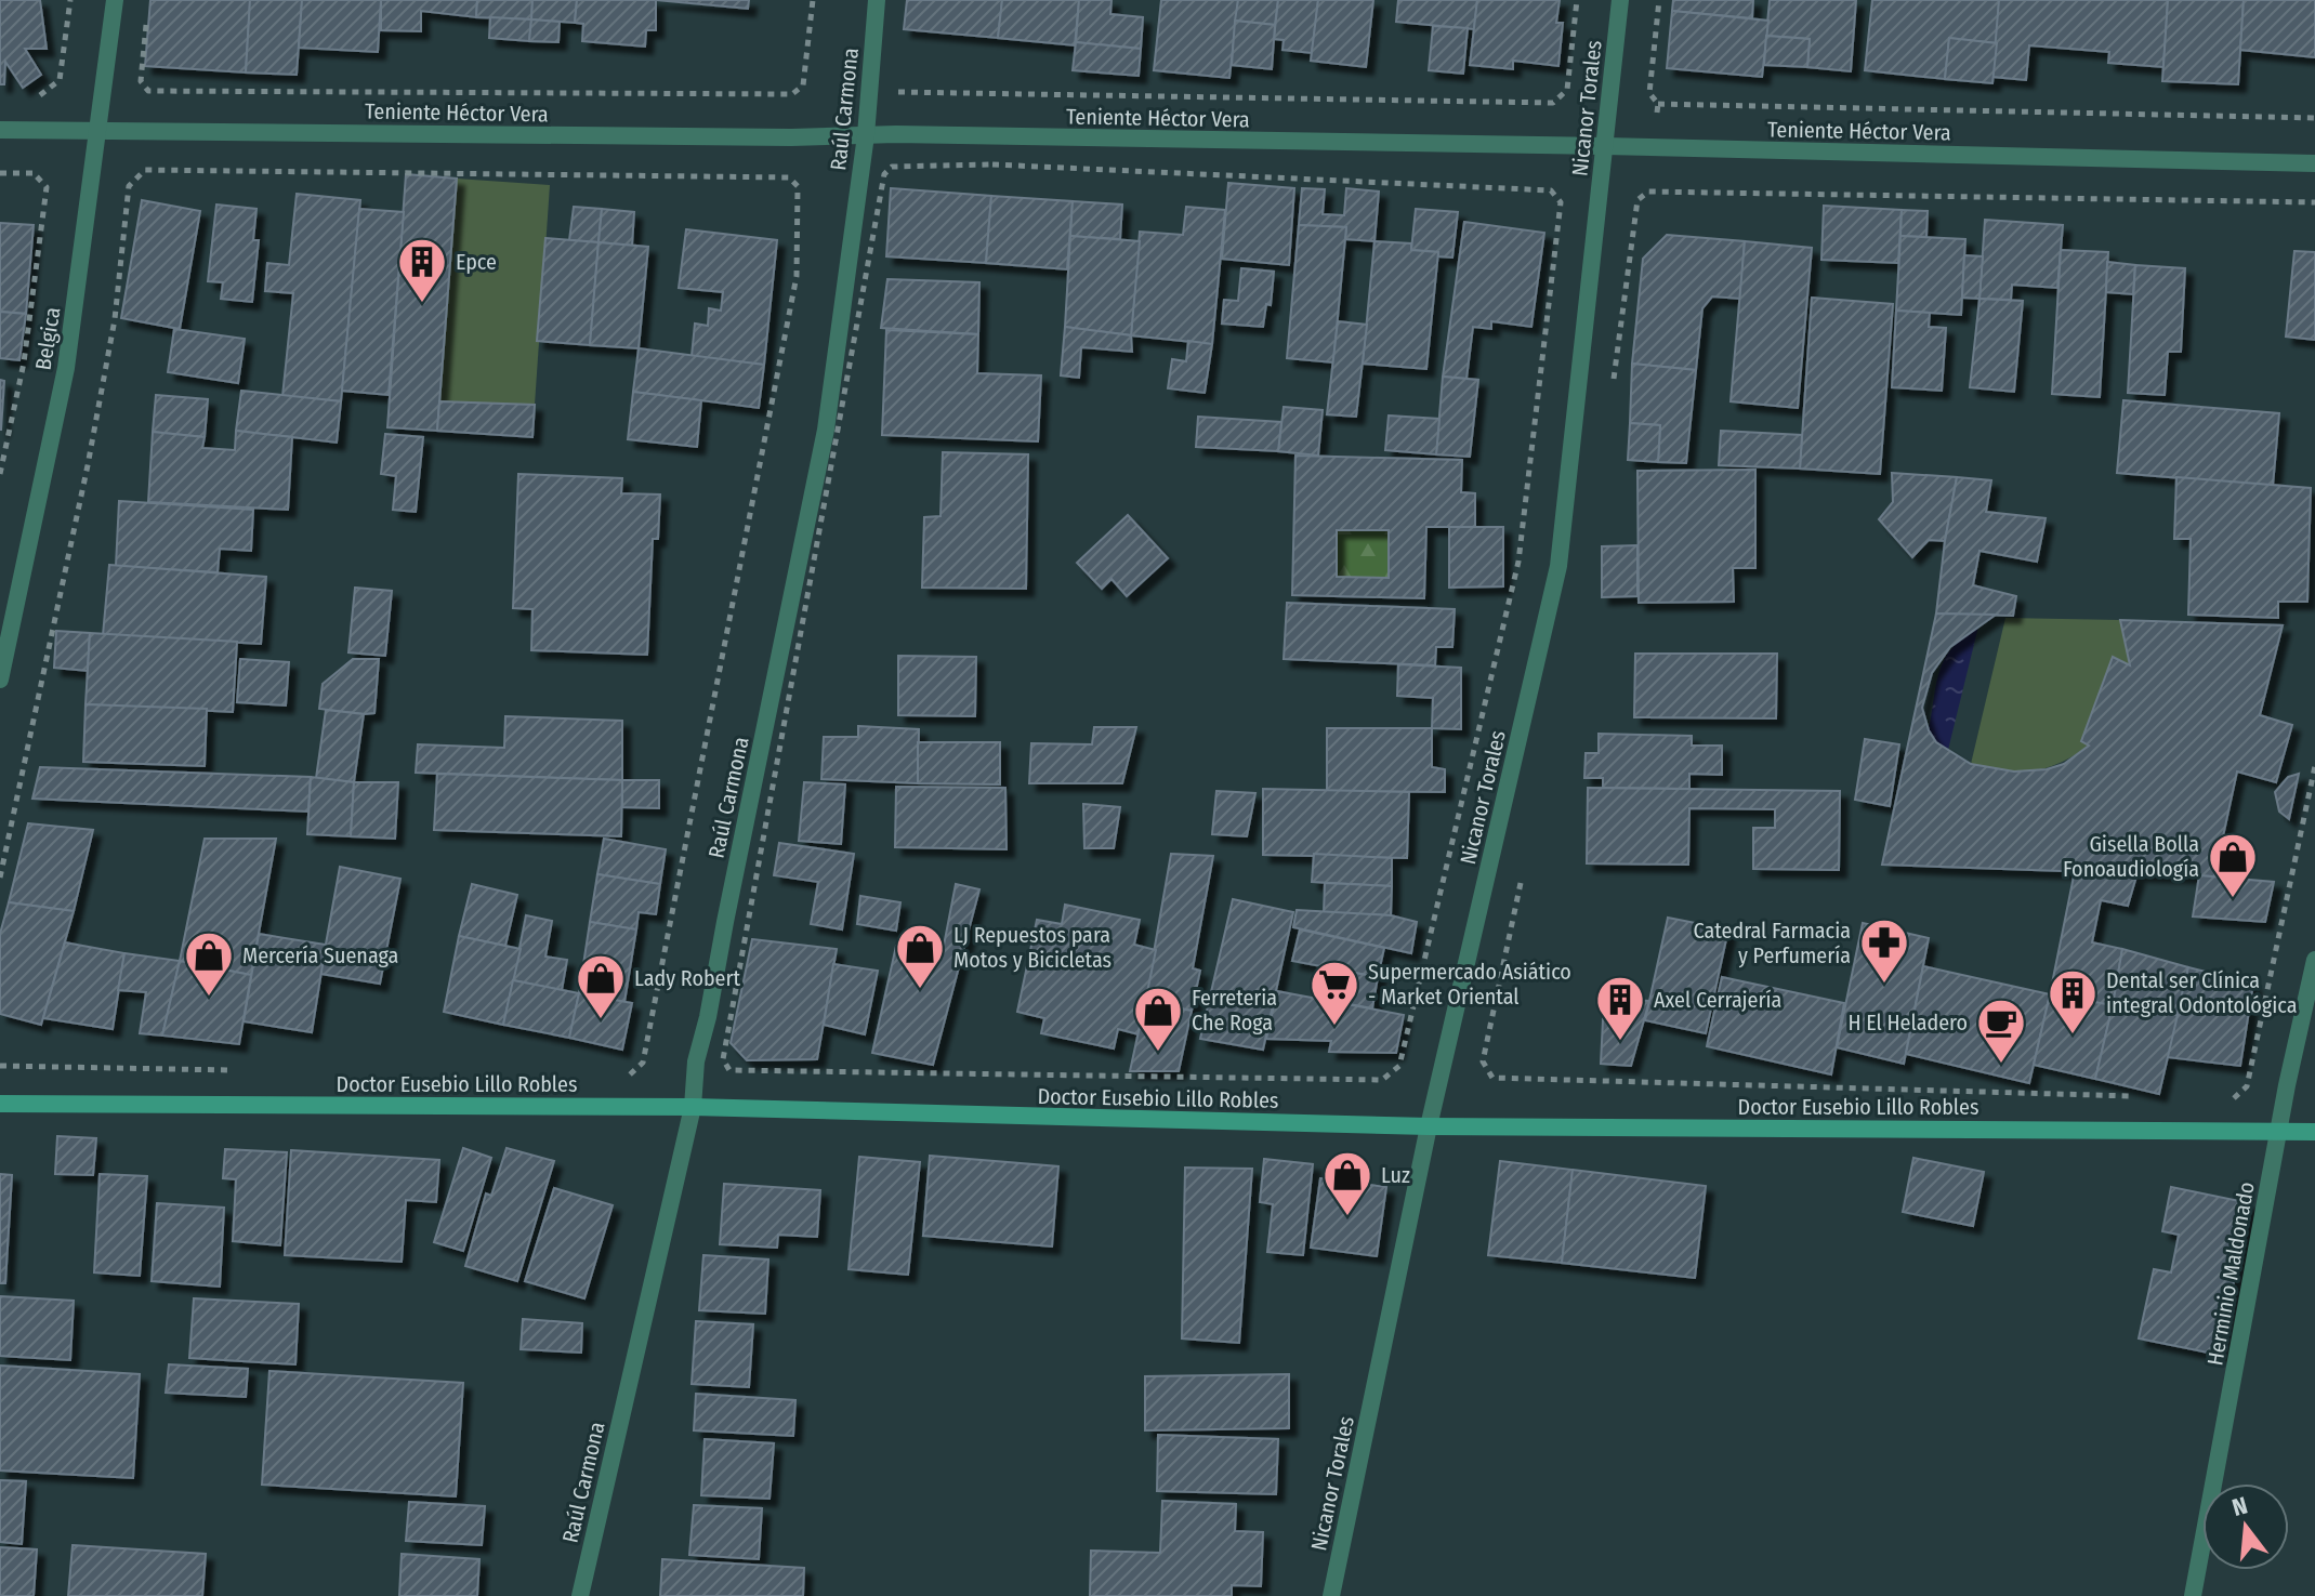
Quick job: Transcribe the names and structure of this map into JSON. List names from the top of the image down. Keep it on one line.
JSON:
{"streets":{"main road":["Doctor Eusebio Lillo Robles"],"street":["Nicanor Torales","Raúl Carmona","Teniente Héctor Vera","Belgica","Herminio Maldonado"]},"crossings":[["Nicanor Torales","Teniente Héctor Vera"],["Nicanor Torales","Doctor Eusebio Lillo Robles"],["Raúl Carmona","Teniente Héctor Vera"],["Raúl Carmona","Doctor Eusebio Lillo Robles"],["Teniente Héctor Vera","Belgica"],["Doctor Eusebio Lillo Robles","Herminio Maldonado"]],"places":{"building":["Epce","Dental ser Clínica integral Odontológica","Axel Cerrajería"],"shop":["Gisella Bolla Fonoaudiología","LJ Repuestos para Motos y Bicicletas","Mercería Suenaga","Lady Robert","Ferreteria Che Roga","Luz"],"pharmacy":["Catedral Farmacia y Perfumería"],"supermarket":["Supermercado Asiático - Market Oriental"],"cafe":["H El Heladero"]},"north":"top"}
